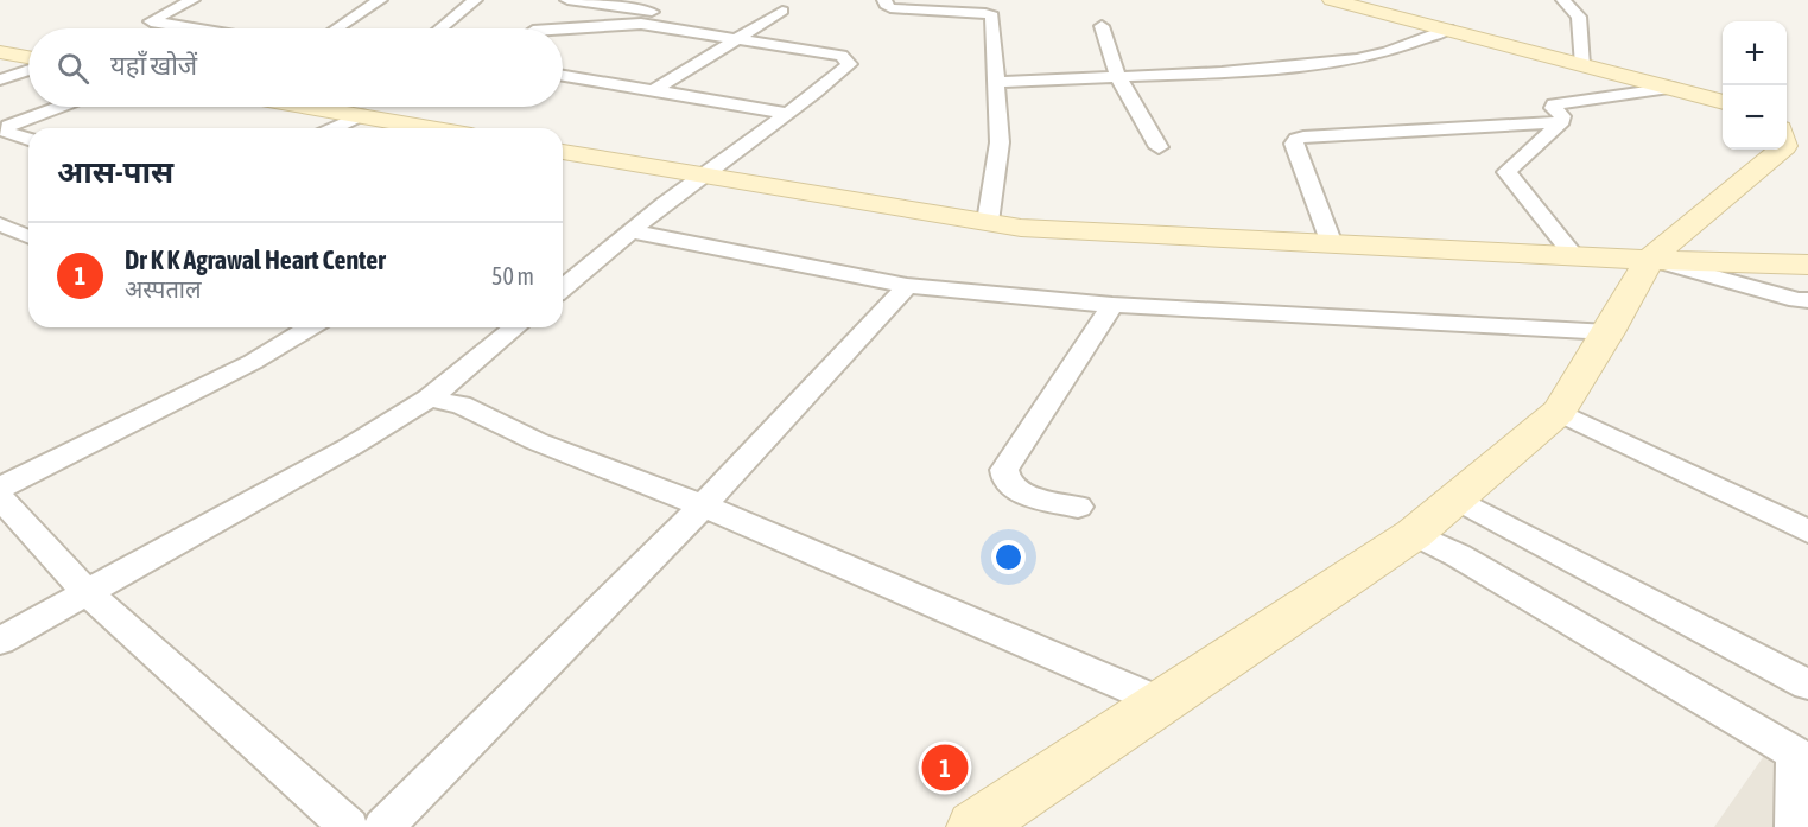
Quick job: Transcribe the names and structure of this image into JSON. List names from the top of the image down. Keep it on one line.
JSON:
{"page":{"map_buttons":["+","−"],"search":"यहाँ खोजें","heading":"आस-पास","list":[{"mark":"1","name":"Dr K K Agrawal Heart Center","note":"अस्पताल","value":"50 m"}],"pins":"1"}}
